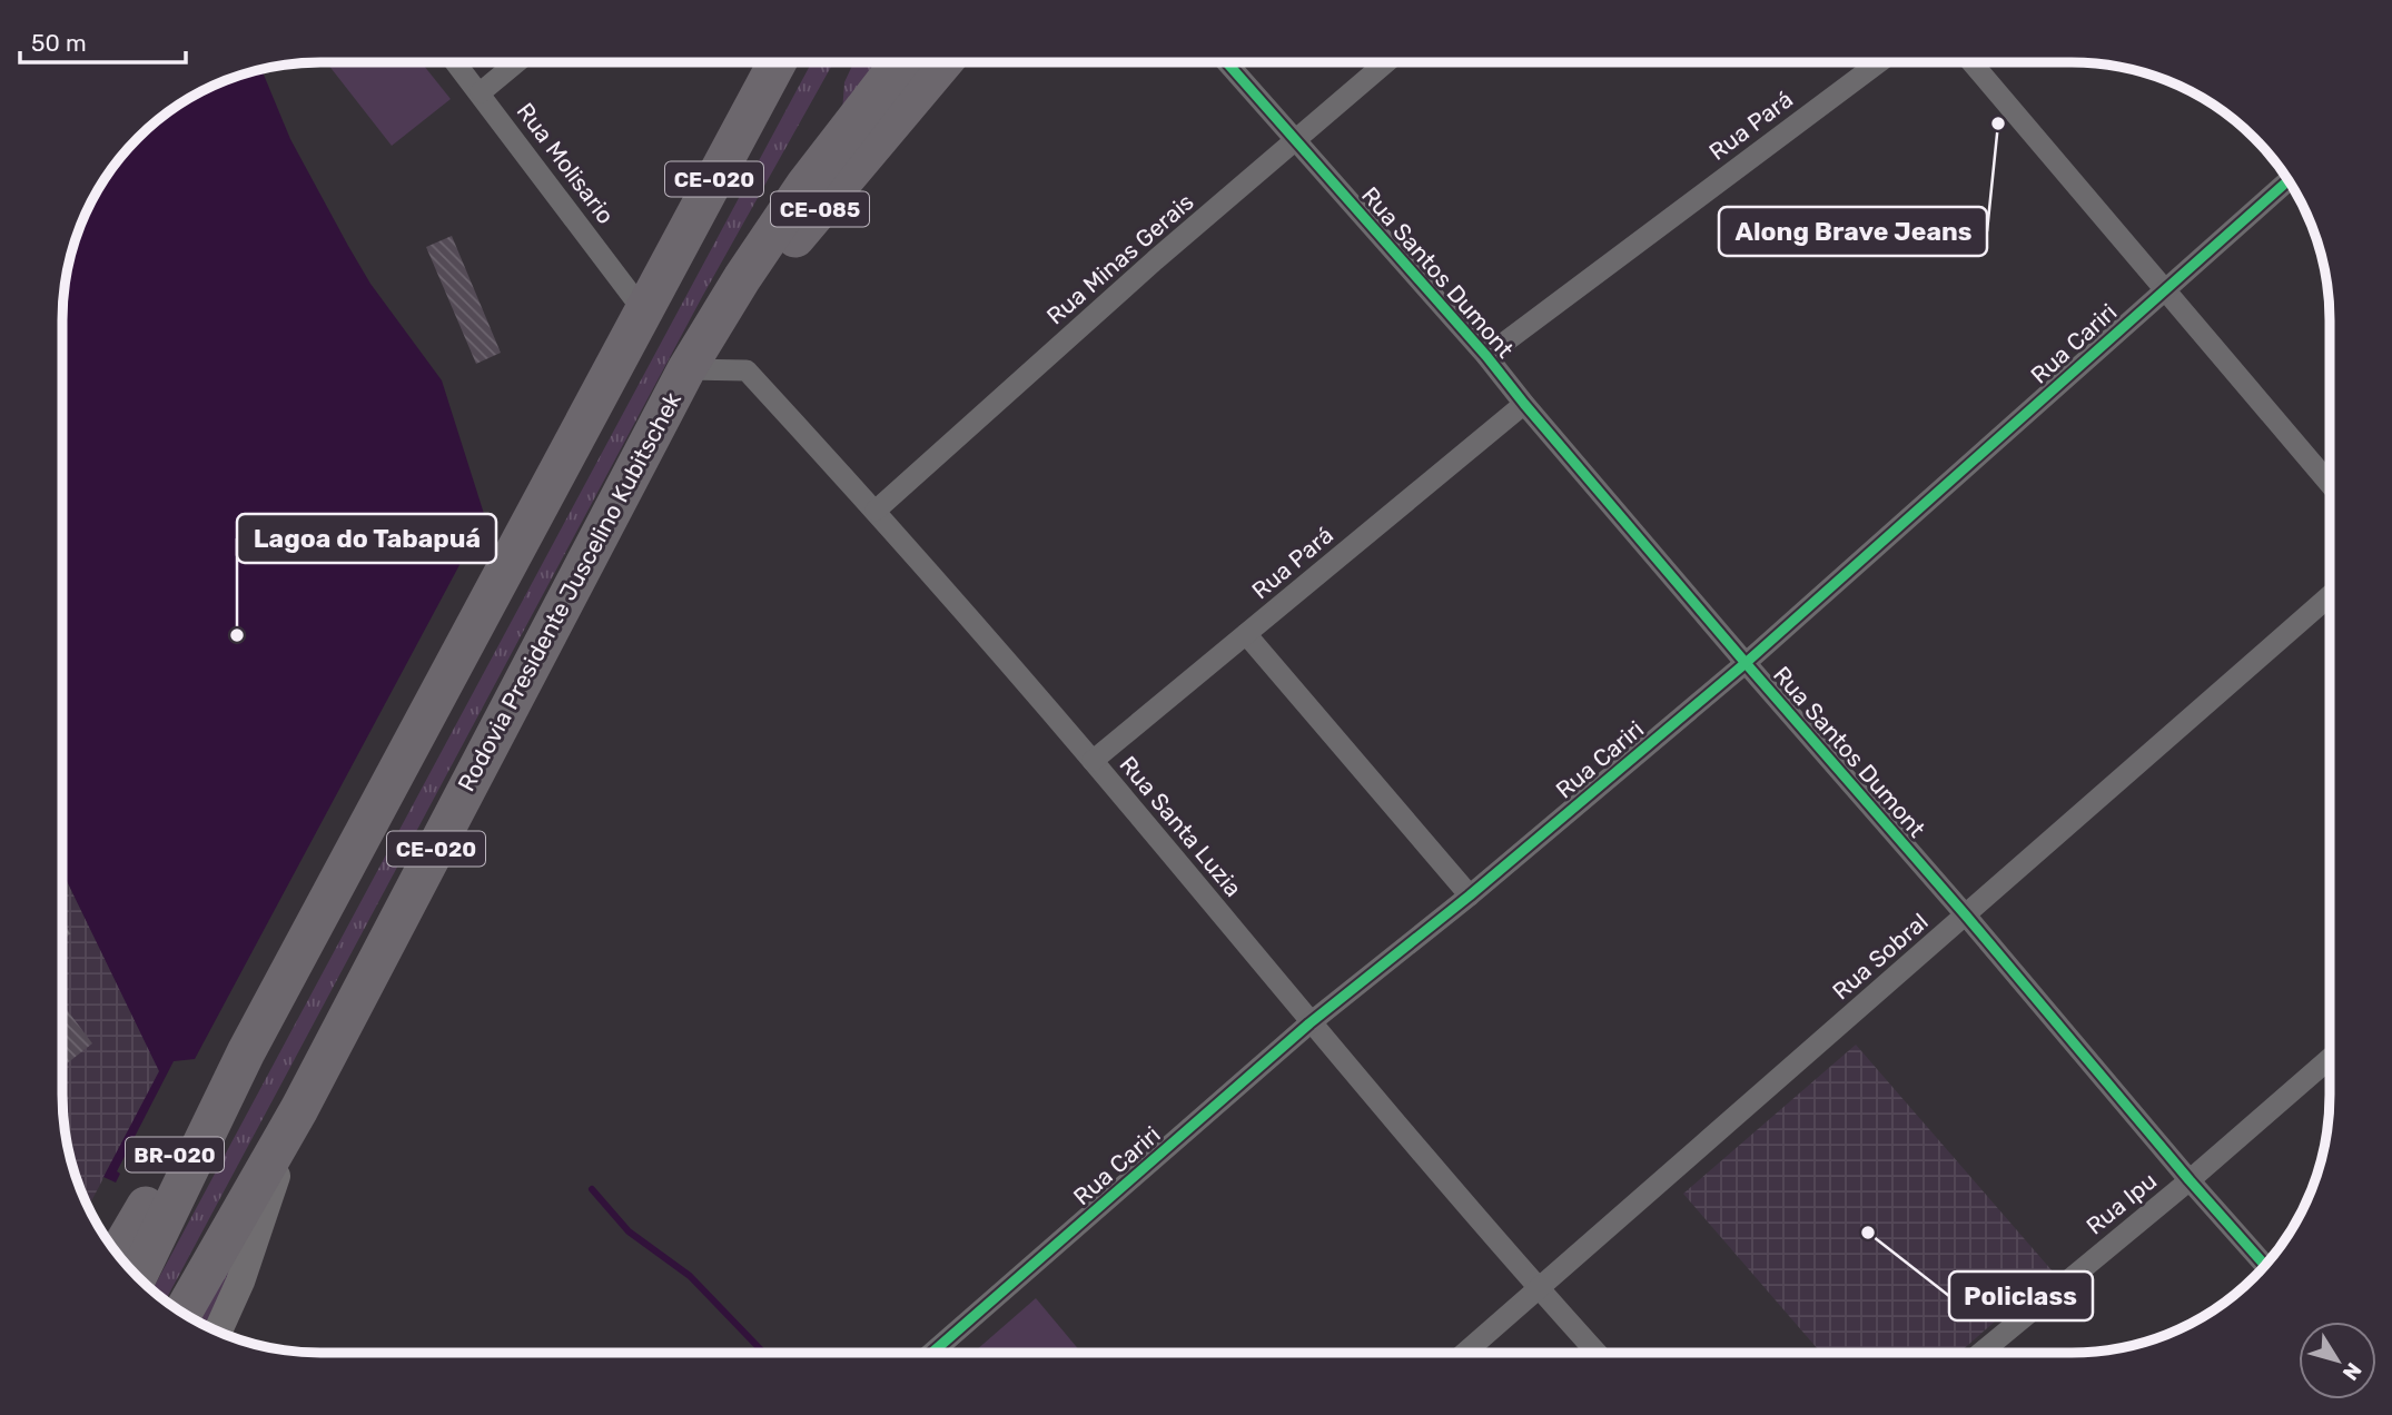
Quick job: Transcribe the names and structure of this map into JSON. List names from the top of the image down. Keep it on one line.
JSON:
{"streets":{"highway":["CE-020","CE-085","Rodovia Presidente Juscelino Kubitschek","BR-020"],"street":["Rua Pará","Rua Molisario","Rua Minas Gerais","Rua Santos Dumont","Rua Cariri","Rua Santa Luzia","Rua Sobral","Rua Ipu"]},"crossings":[["Rua Pará","Rua Santos Dumont"],["Rua Pará","Rua Santa Luzia"],["Rua Molisario","CE-020"],["CE-020","BR-020"],["CE-085","Rodovia Presidente Juscelino Kubitschek"],["CE-085","Rua Santa Luzia"],["Rua Minas Gerais","Rua Santos Dumont"],["Rua Minas Gerais","Rua Santa Luzia"],["Rua Santos Dumont","Rua Cariri"],["Rua Santos Dumont","Rua Sobral"],["Rua Santos Dumont","Rua Ipu"],["Rua Cariri","Rua Santa Luzia"],["Rodovia Presidente Juscelino Kubitschek","Rua Santa Luzia"],["Rua Santa Luzia","Rua Sobral"]],"places":["Along Brave Jeans","Lagoa do Tabapuá","Policlass"],"scale_bar":"50 m","north":"bottom right"}
